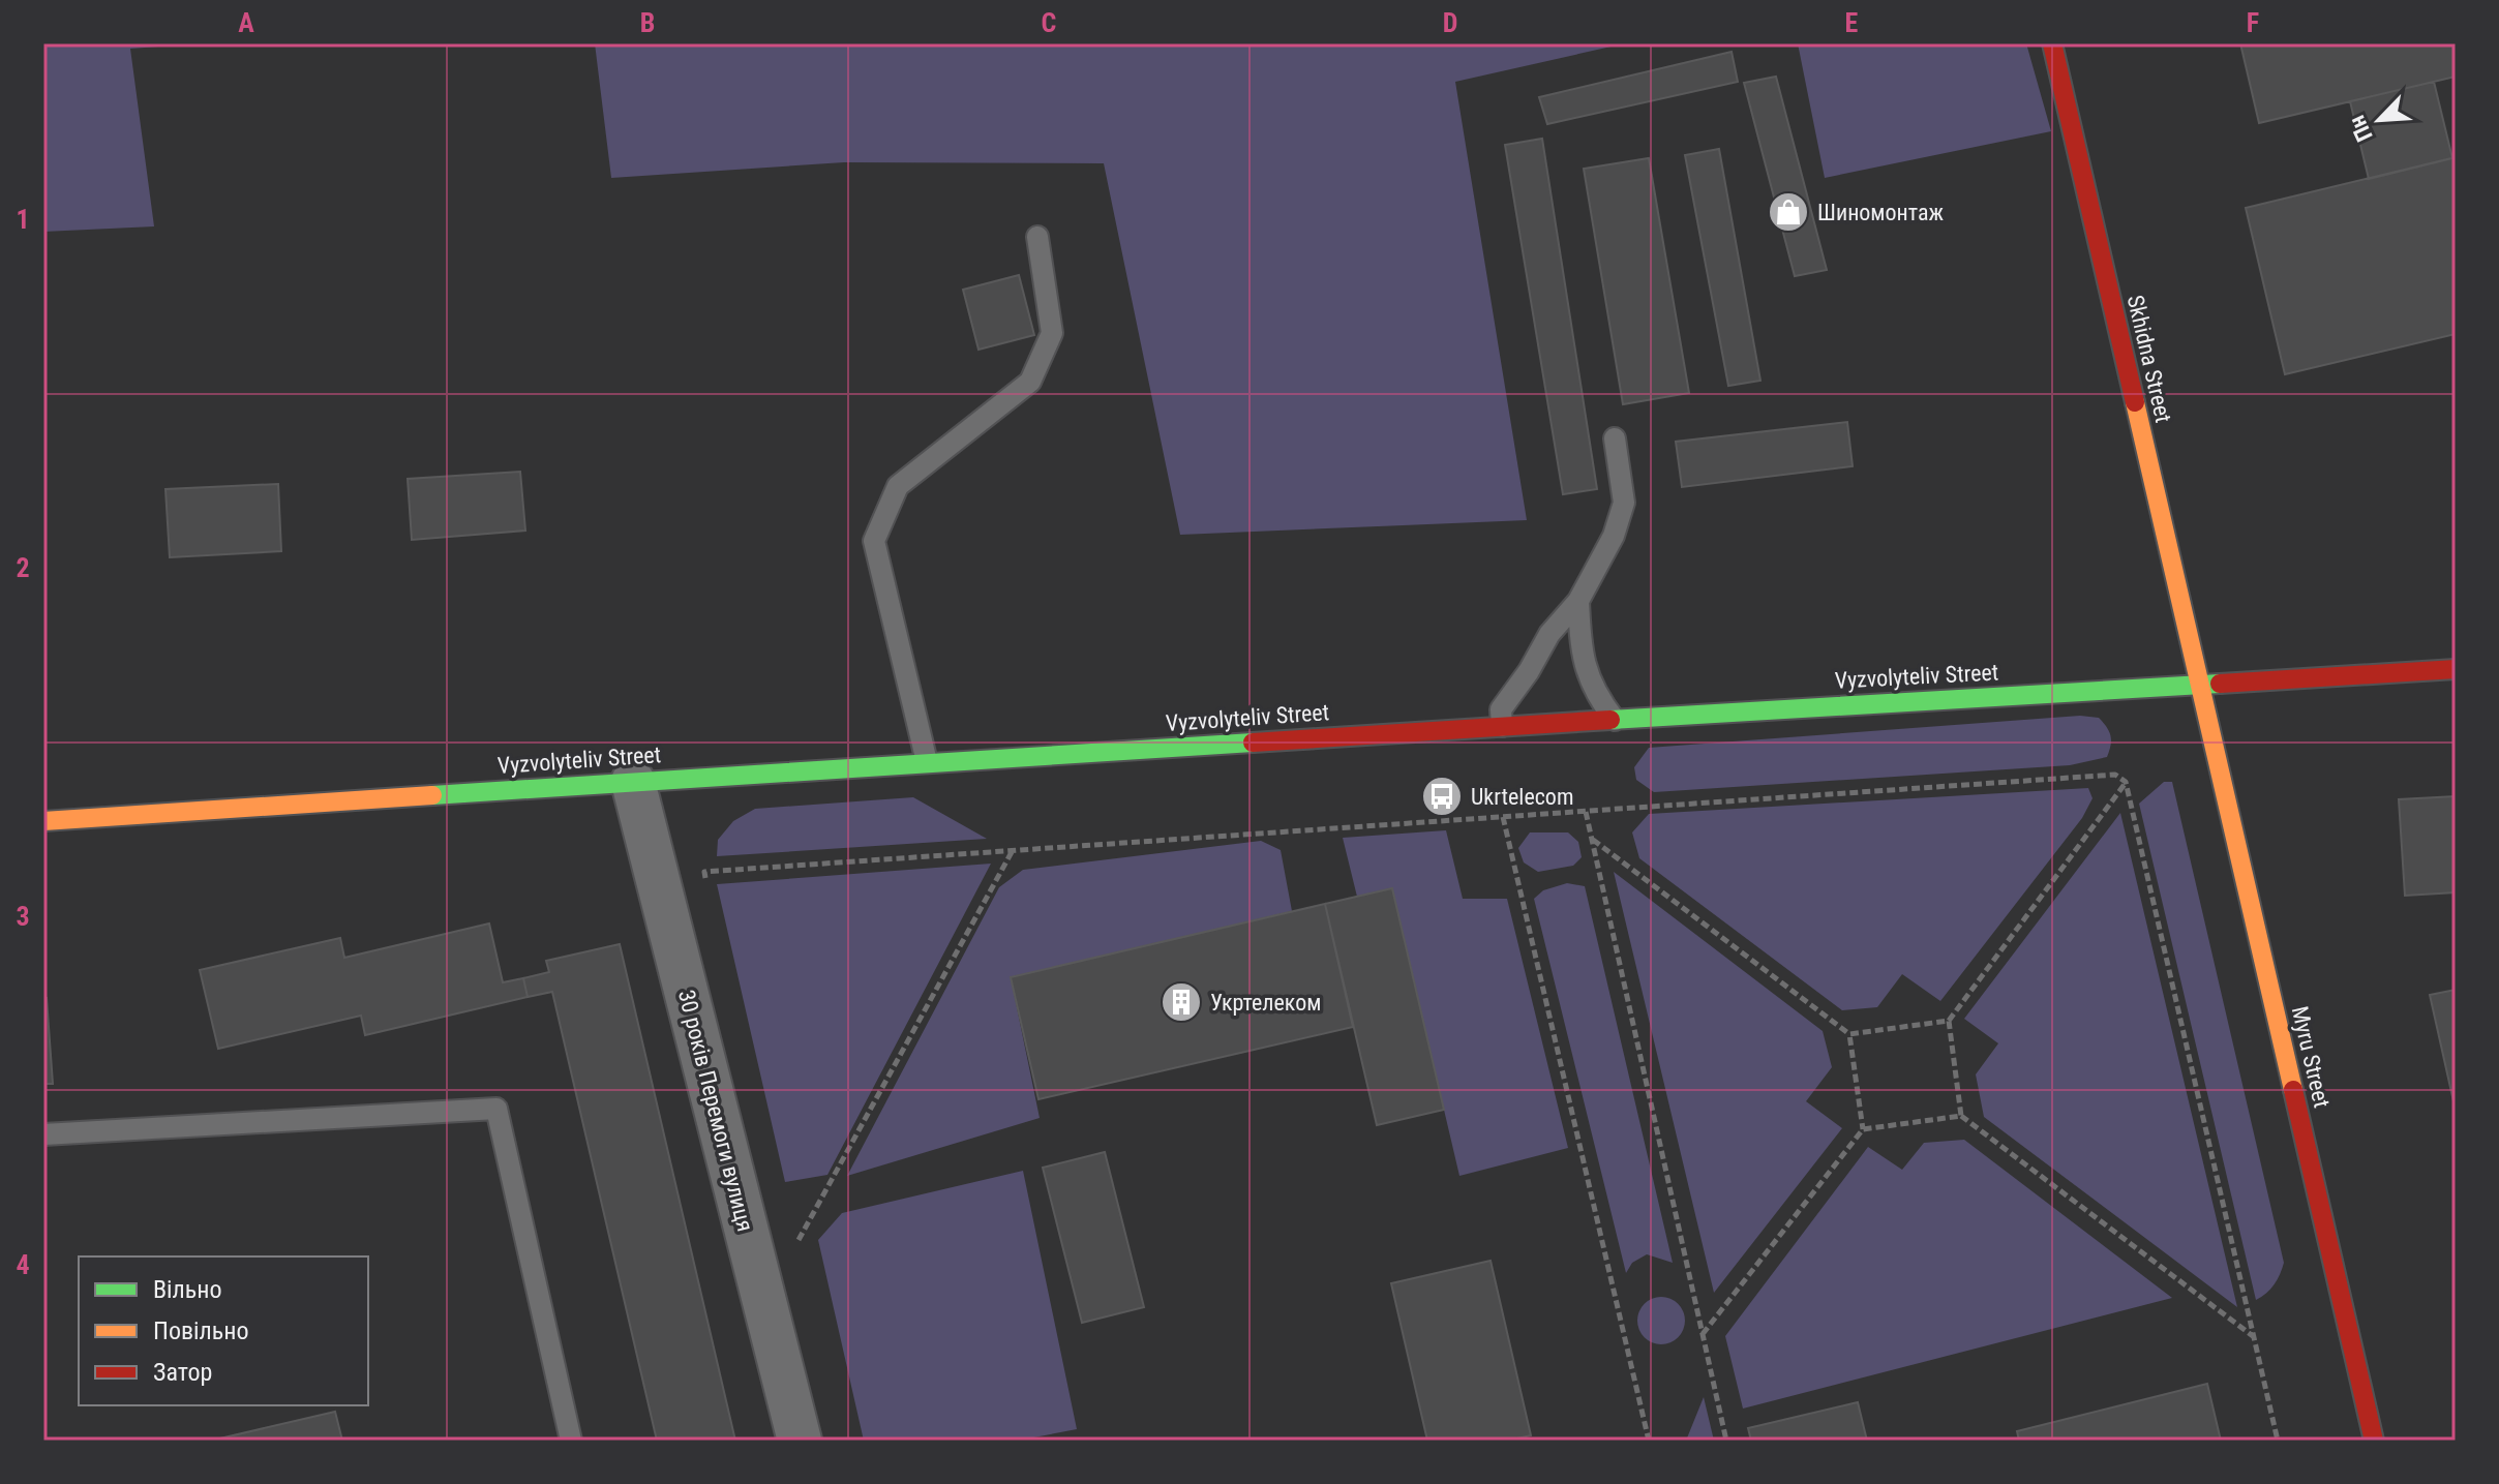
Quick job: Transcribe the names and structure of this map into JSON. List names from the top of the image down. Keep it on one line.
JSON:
{"streets":{"main road":["Skhidna Street","Vyzvolyteliv Street","Myru Street"],"street":["30 років Перемоги вулиця"]},"crossings":[["Skhidna Street","Vyzvolyteliv Street"],["Skhidna Street","Myru Street"],["Vyzvolyteliv Street","Myru Street"],["Vyzvolyteliv Street","30 років Перемоги вулиця"]],"places":{"shop":["Шиномонтаж"],"bus stop":["Ukrtelecom"],"building":["Укртелеком"]},"legend":["Вільно","Повільно","Затор"],"north":"bottom left","grid":{"columns":["A","B","C","D","E","F"],"rows":["1","2","3","4"]}}
